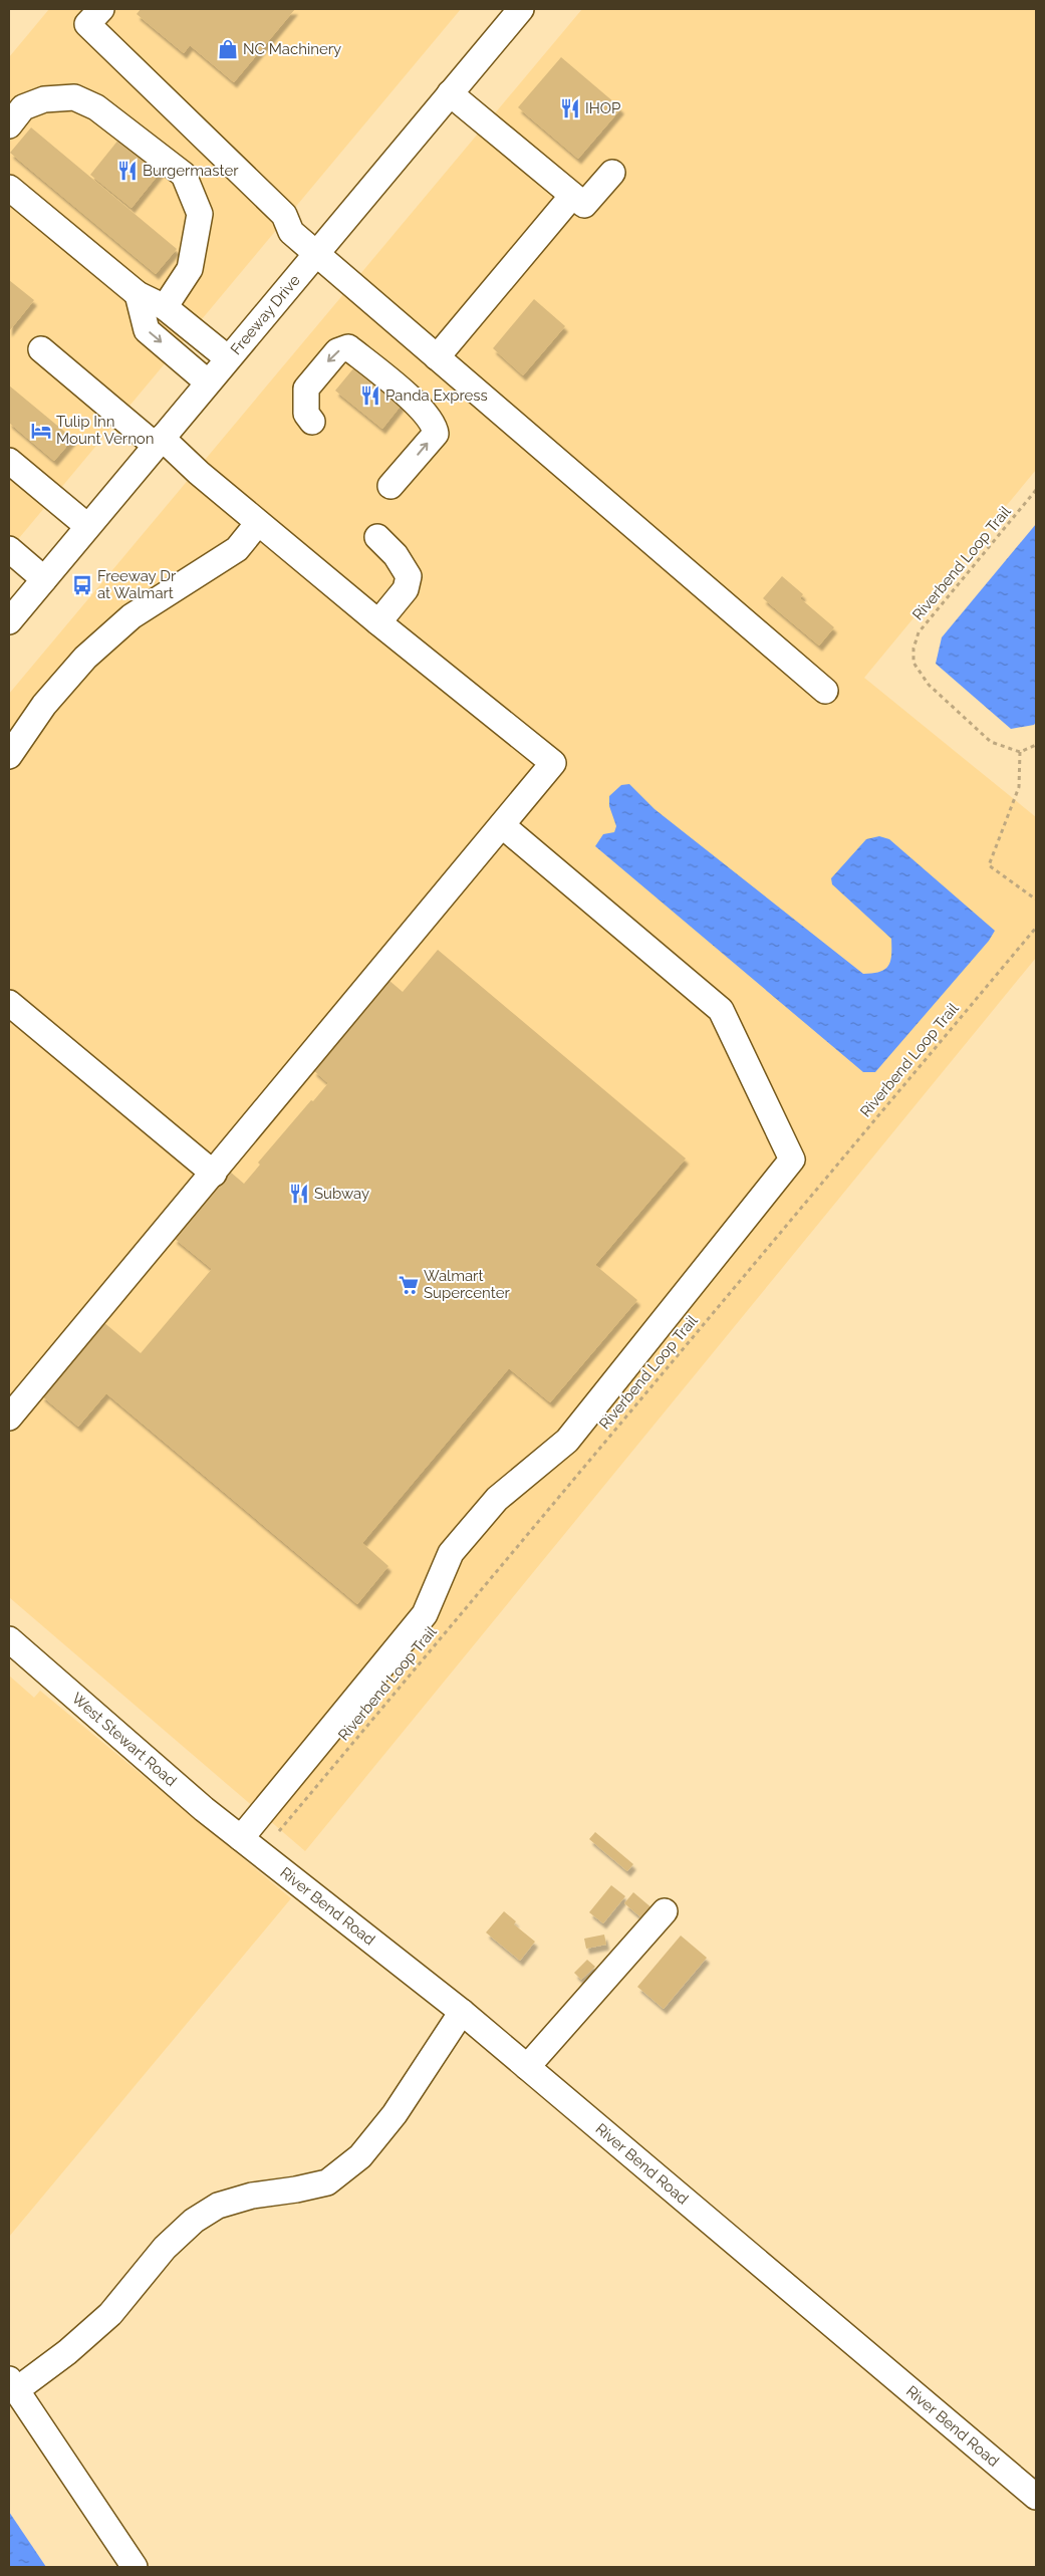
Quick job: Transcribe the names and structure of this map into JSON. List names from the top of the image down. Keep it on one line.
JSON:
{"streets":{"street":["Freeway Drive","West Stewart Road","River Bend Road"],"path":["Riverbend Loop Trail"]},"crossings":[["West Stewart Road","River Bend Road"]],"places":{"shop":["NC Machinery"],"restaurant":["IHOP","Burgermaster","Panda Express","Subway"],"hotel":["Tulip Inn Mount Vernon"],"bus stop":["Freeway Dr at Walmart"],"supermarket":["Walmart Supercenter"]}}
